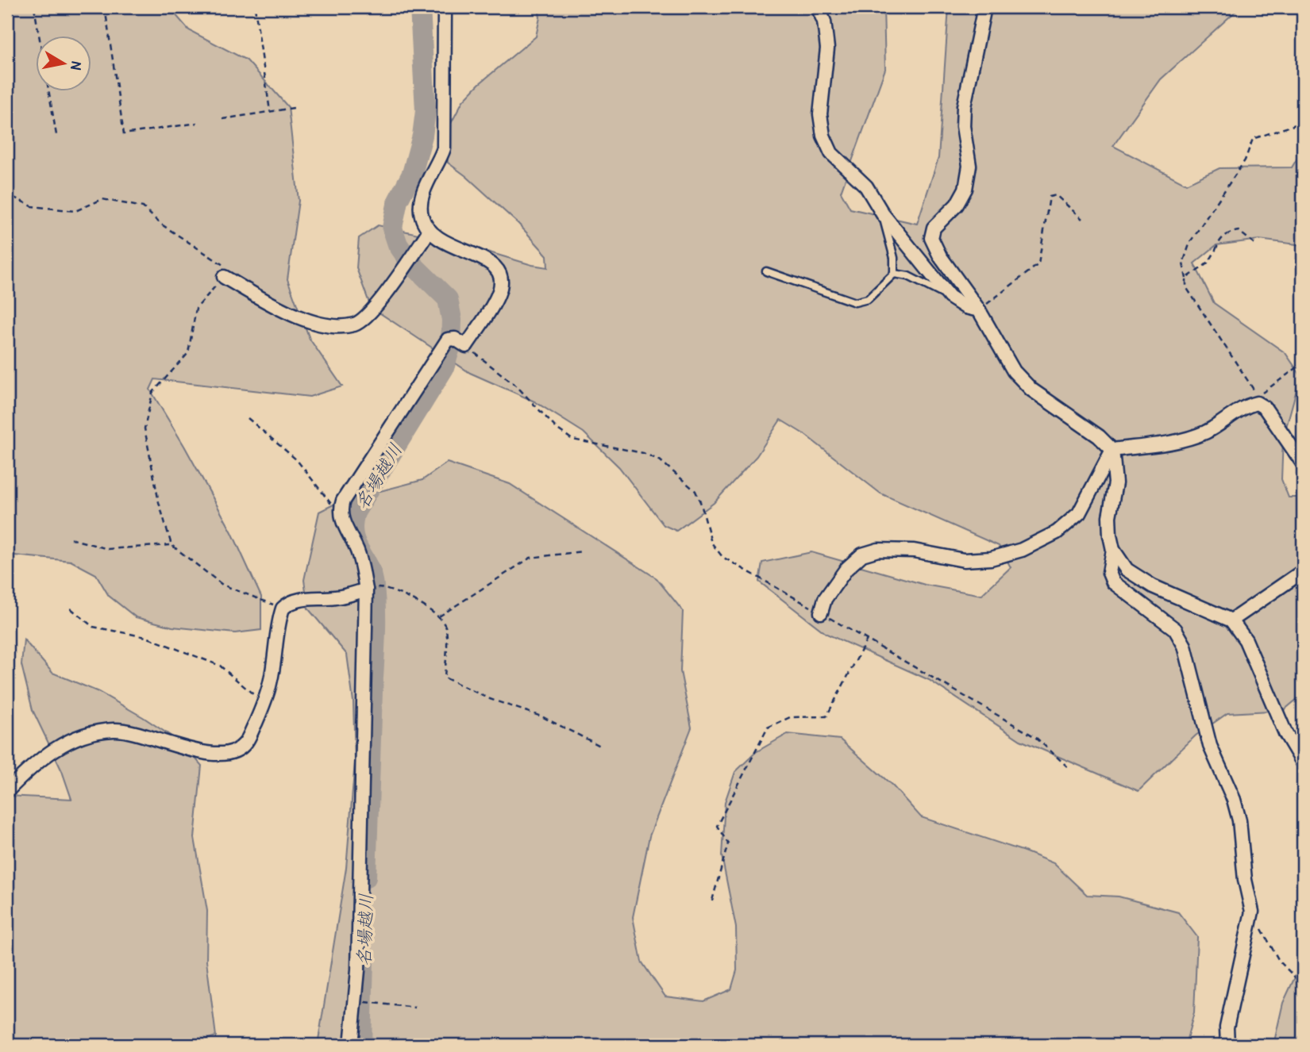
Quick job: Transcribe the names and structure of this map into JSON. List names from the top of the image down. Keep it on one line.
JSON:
{"water":["名場越川"],"north":"right"}
